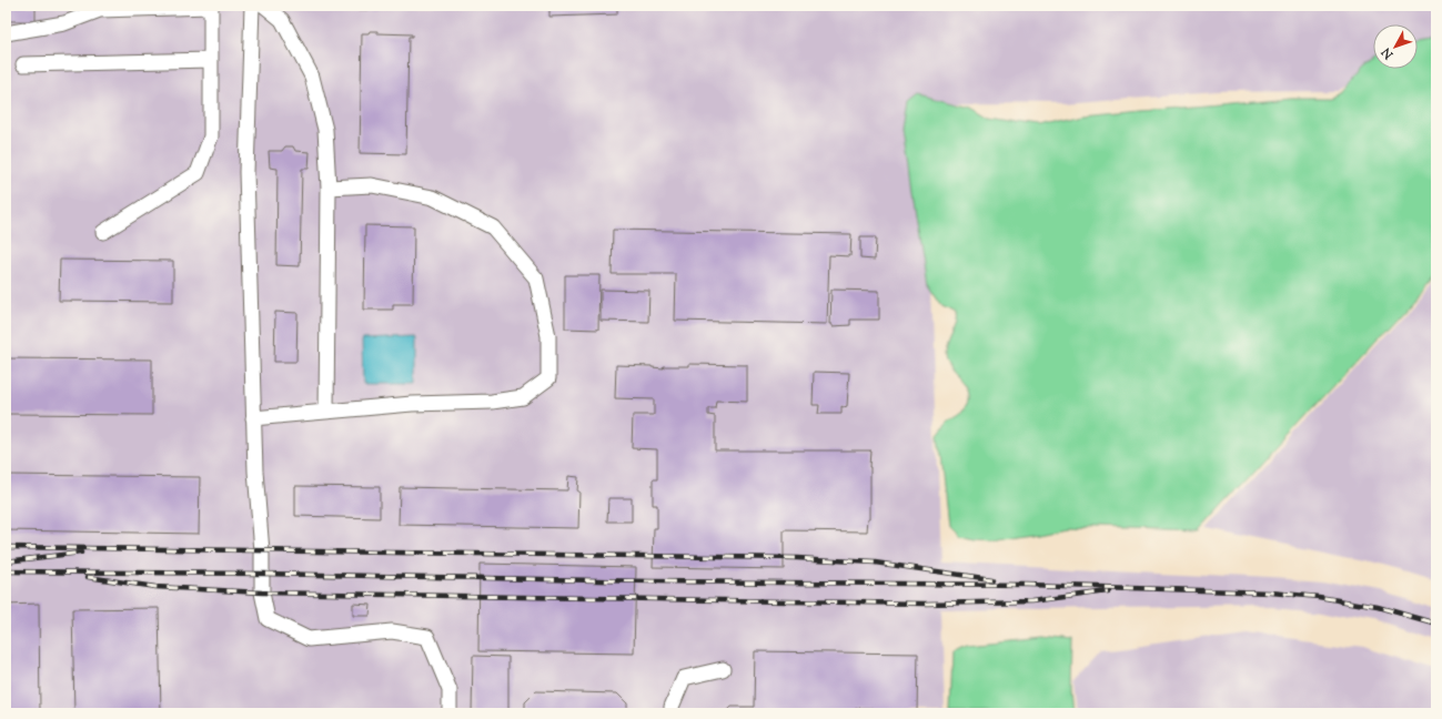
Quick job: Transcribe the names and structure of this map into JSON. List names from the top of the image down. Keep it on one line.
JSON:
{"north":"bottom left"}
